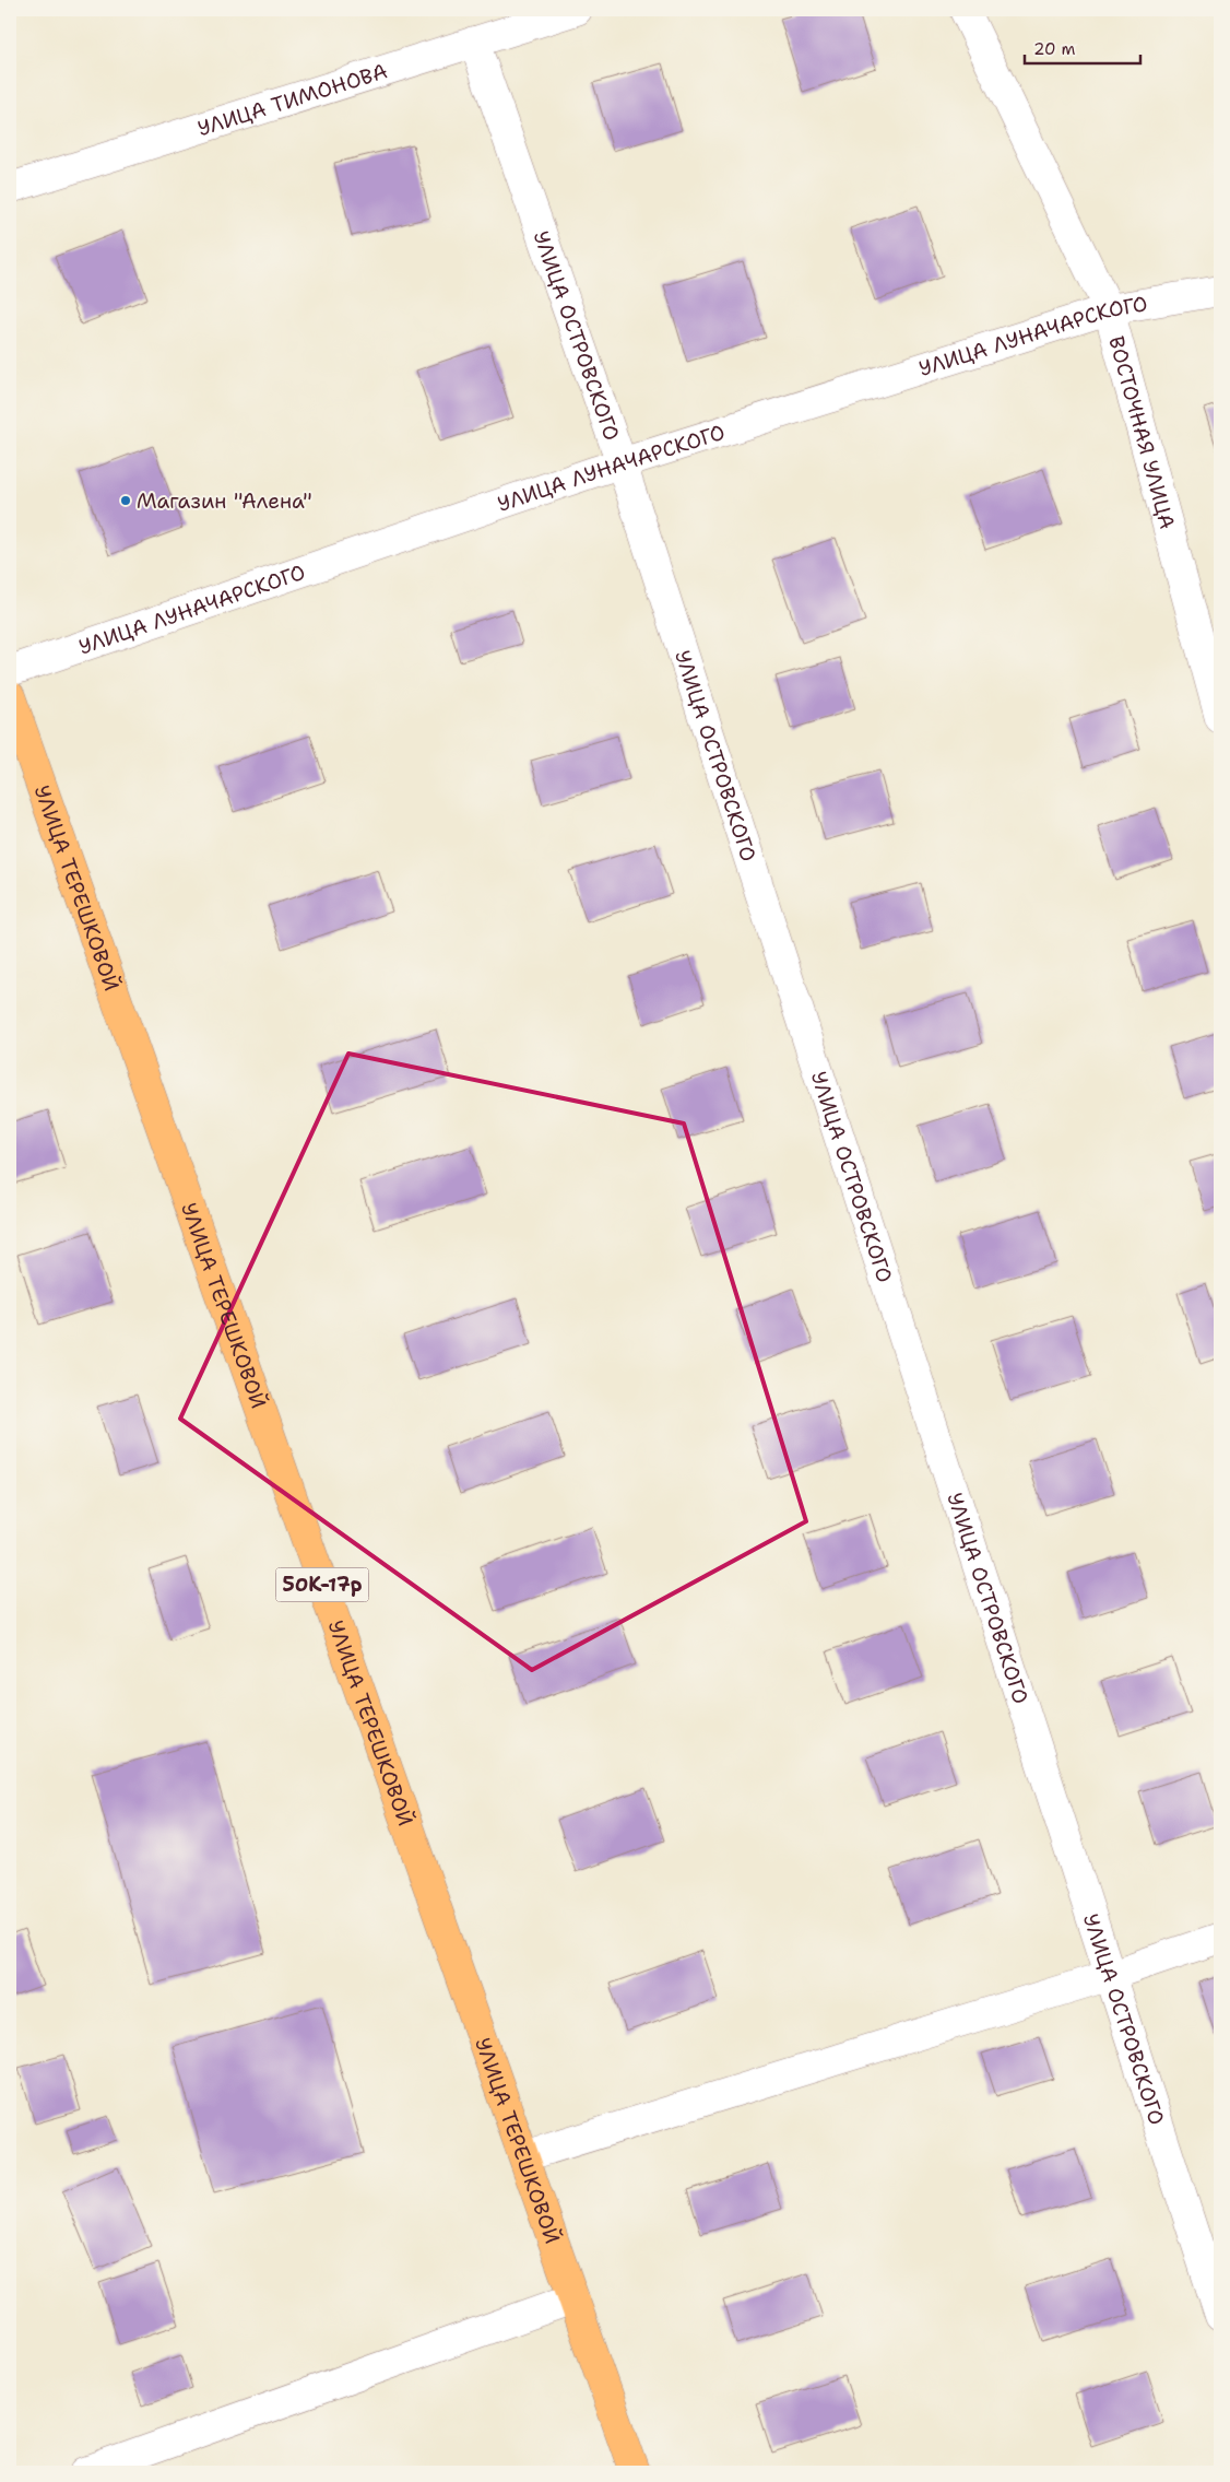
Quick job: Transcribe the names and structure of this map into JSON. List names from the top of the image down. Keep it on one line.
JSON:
{"streets":{"main road":["УЛИЦА ТЕРЕШКОВОЙ","50К-17р"],"street":["УЛИЦА ТИМОНОВА","УЛИЦА ОСТРОВСКОГО","УЛИЦА ЛУНАЧАРСКОГО","ВОСТОЧНАЯ УЛИЦА"]},"crossings":[["УЛИЦА ТИМОНОВА","УЛИЦА ОСТРОВСКОГО"],["УЛИЦА ОСТРОВСКОГО","УЛИЦА ЛУНАЧАРСКОГО"],["УЛИЦА ЛУНАЧАРСКОГО","ВОСТОЧНАЯ УЛИЦА"]],"places":["Магазин \"Алена\""],"scale_bar":"20 m"}
